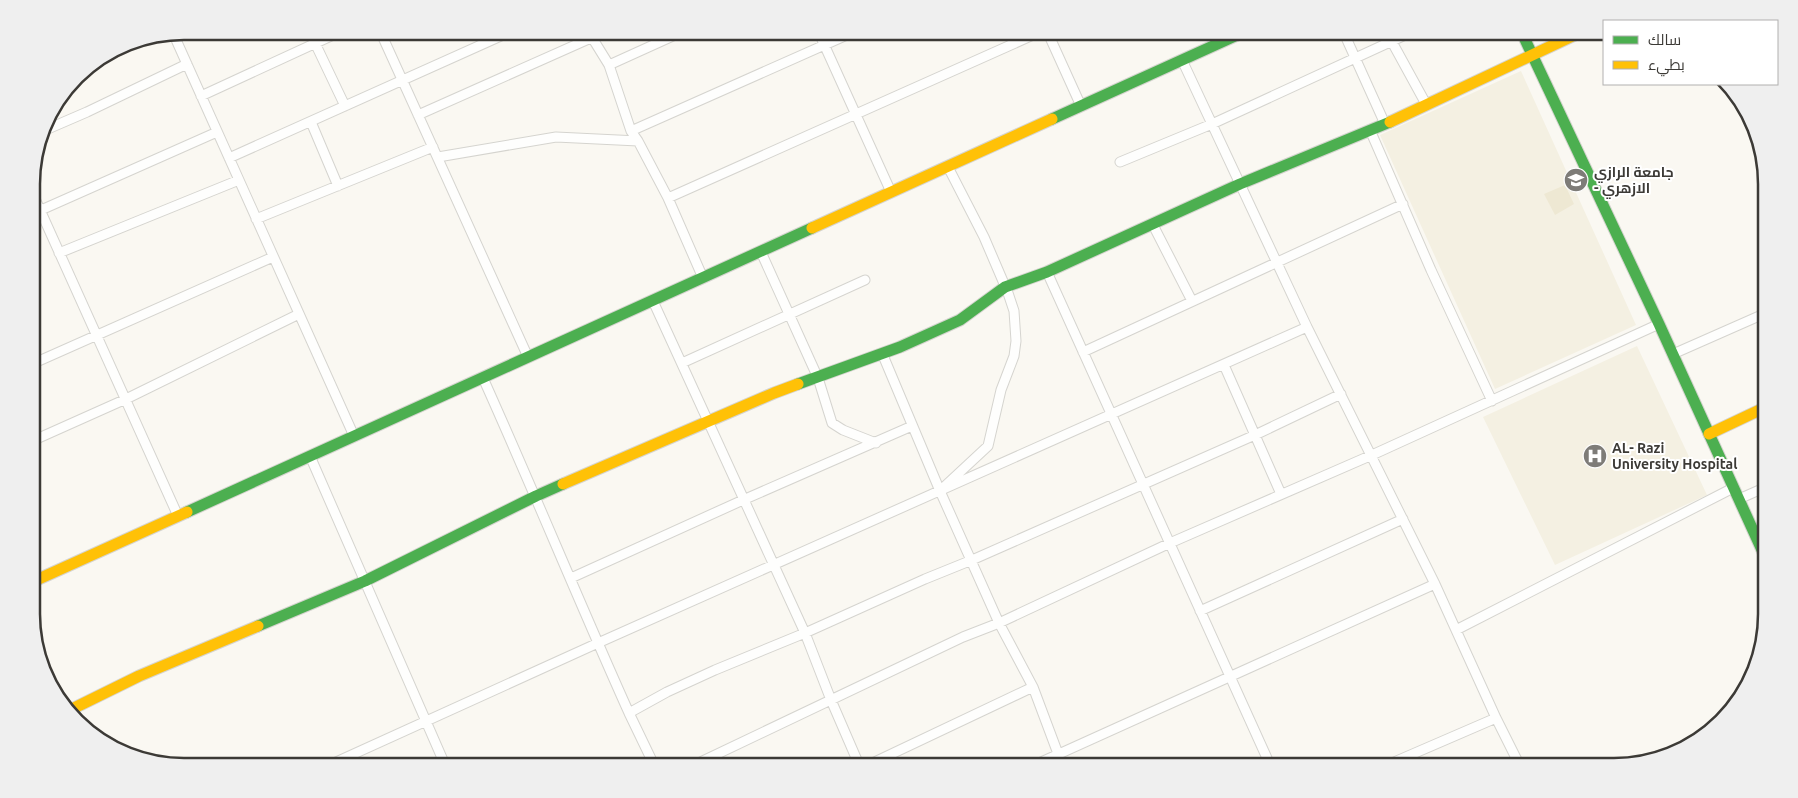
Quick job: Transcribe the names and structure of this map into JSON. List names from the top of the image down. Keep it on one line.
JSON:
{"places":{"school or university":["جامعة الرازي - الازهري"],"hospital":["AL- Razi University Hospital"]},"legend":["سالك","بطيء"]}
